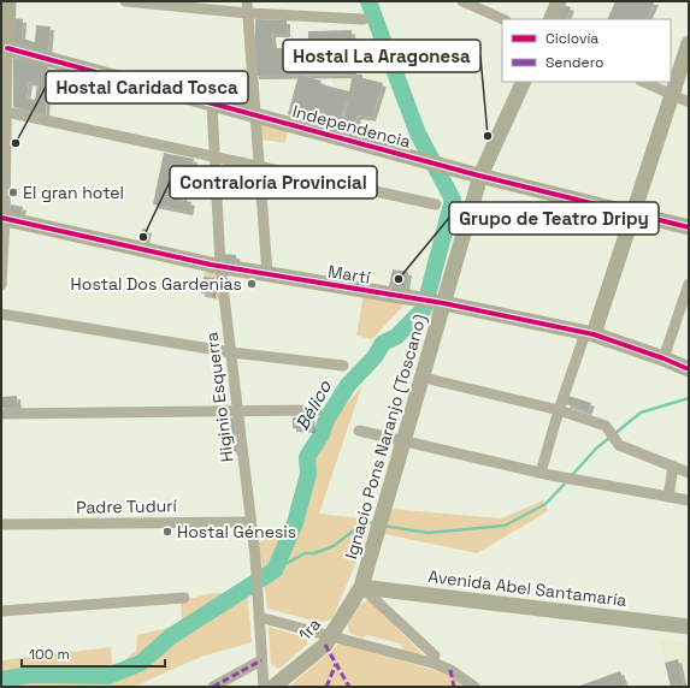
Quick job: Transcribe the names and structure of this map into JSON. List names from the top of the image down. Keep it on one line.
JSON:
{"streets":{"street":["Independencia","Martí","Higinio Esquerra","Ignacio Pons Naranjo (Toscano)","Padre Tudurí","Avenida Abel Santamaría","1ra"]},"crossings":[["Independencia","Higinio Esquerra"],["Independencia","Ignacio Pons Naranjo (Toscano)"],["Martí","Higinio Esquerra"],["Martí","Ignacio Pons Naranjo (Toscano)"],["Higinio Esquerra","Padre Tudurí"],["Ignacio Pons Naranjo (Toscano)","Avenida Abel Santamaría"],["Ignacio Pons Naranjo (Toscano)","1ra"],["Avenida Abel Santamaría","1ra"]],"water":["Bélico"],"places":["Hostal La Aragonesa","Hostal Caridad Tosca","El gran hotel","Contraloría Provincial","Grupo de Teatro Dripy","Hostal Dos Gardenias","Hostal Génesis"],"legend":["Ciclovía","Sendero"],"scale_bar":"100 m"}
